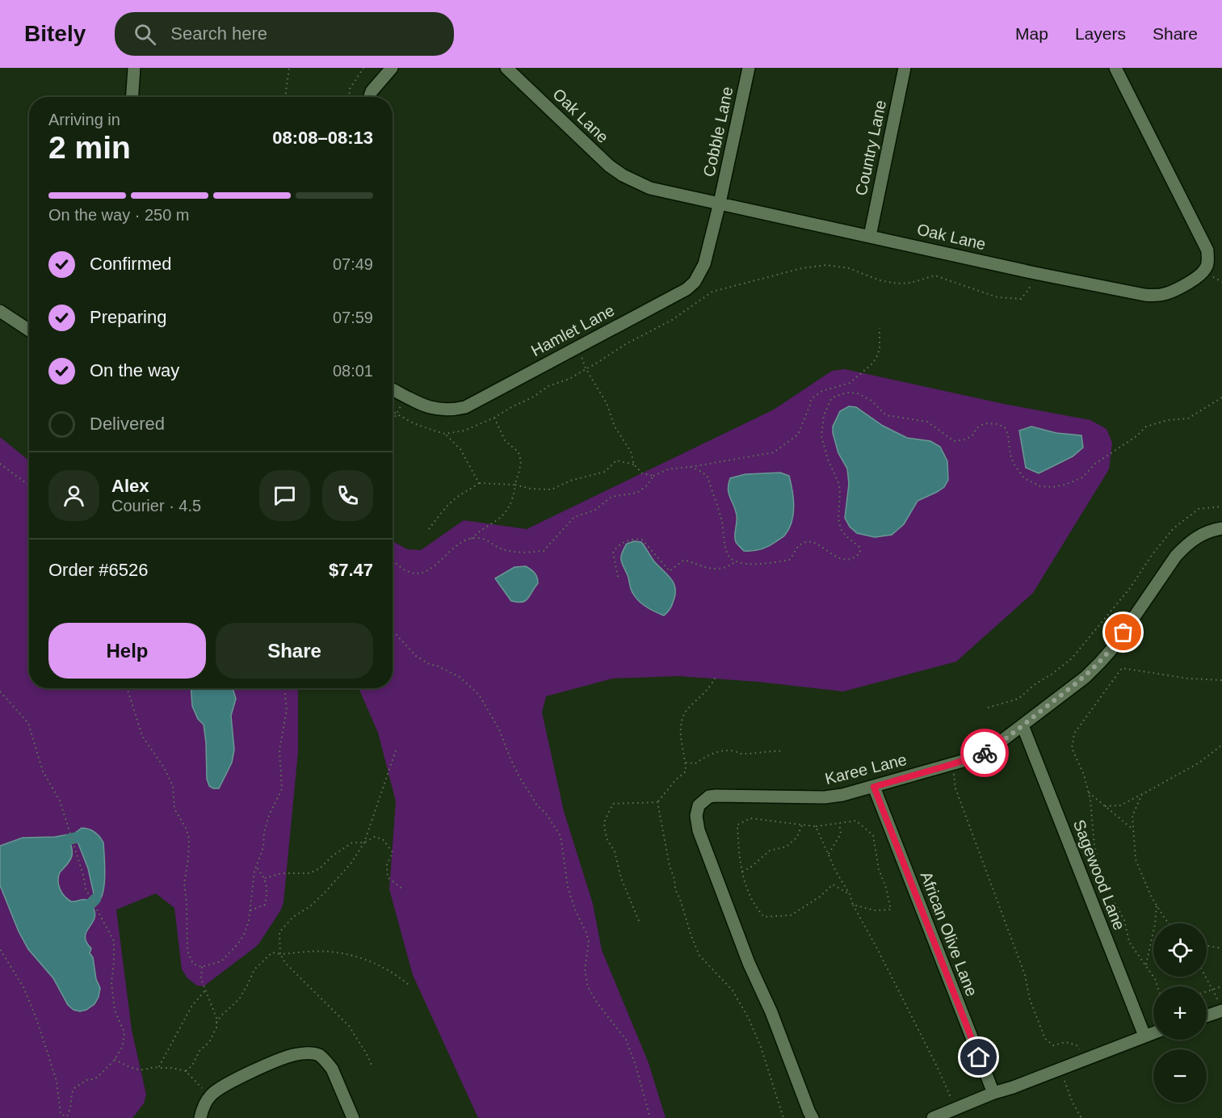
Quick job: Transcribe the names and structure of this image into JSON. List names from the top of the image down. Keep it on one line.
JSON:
{"streets":{"street":["Oak Lane","Cobble Lane","Country Lane","Hamlet Lane","Karee Lane","Sagewood Lane","African Olive Lane"]},"crossings":[["Oak Lane","Cobble Lane"],["Oak Lane","Country Lane"],["Oak Lane","Hamlet Lane"],["Cobble Lane","Hamlet Lane"],["Karee Lane","Sagewood Lane"],["Karee Lane","African Olive Lane"]],"page":{"header":"Bitely","search":"Search here","nav":["Map","Layers","Share"],"heading":["2 min","Arriving in","08:08–08:13"],"panel":["Alex","Courier · 4.5","Order #6526","$7.47"],"bar":"On the way · 250 m","list":[["Confirmed","07:49"],["Preparing","07:59"],["On the way","08:01"],"Delivered"],"buttons":["Help","Share"],"map_buttons":["+","−"]}}
